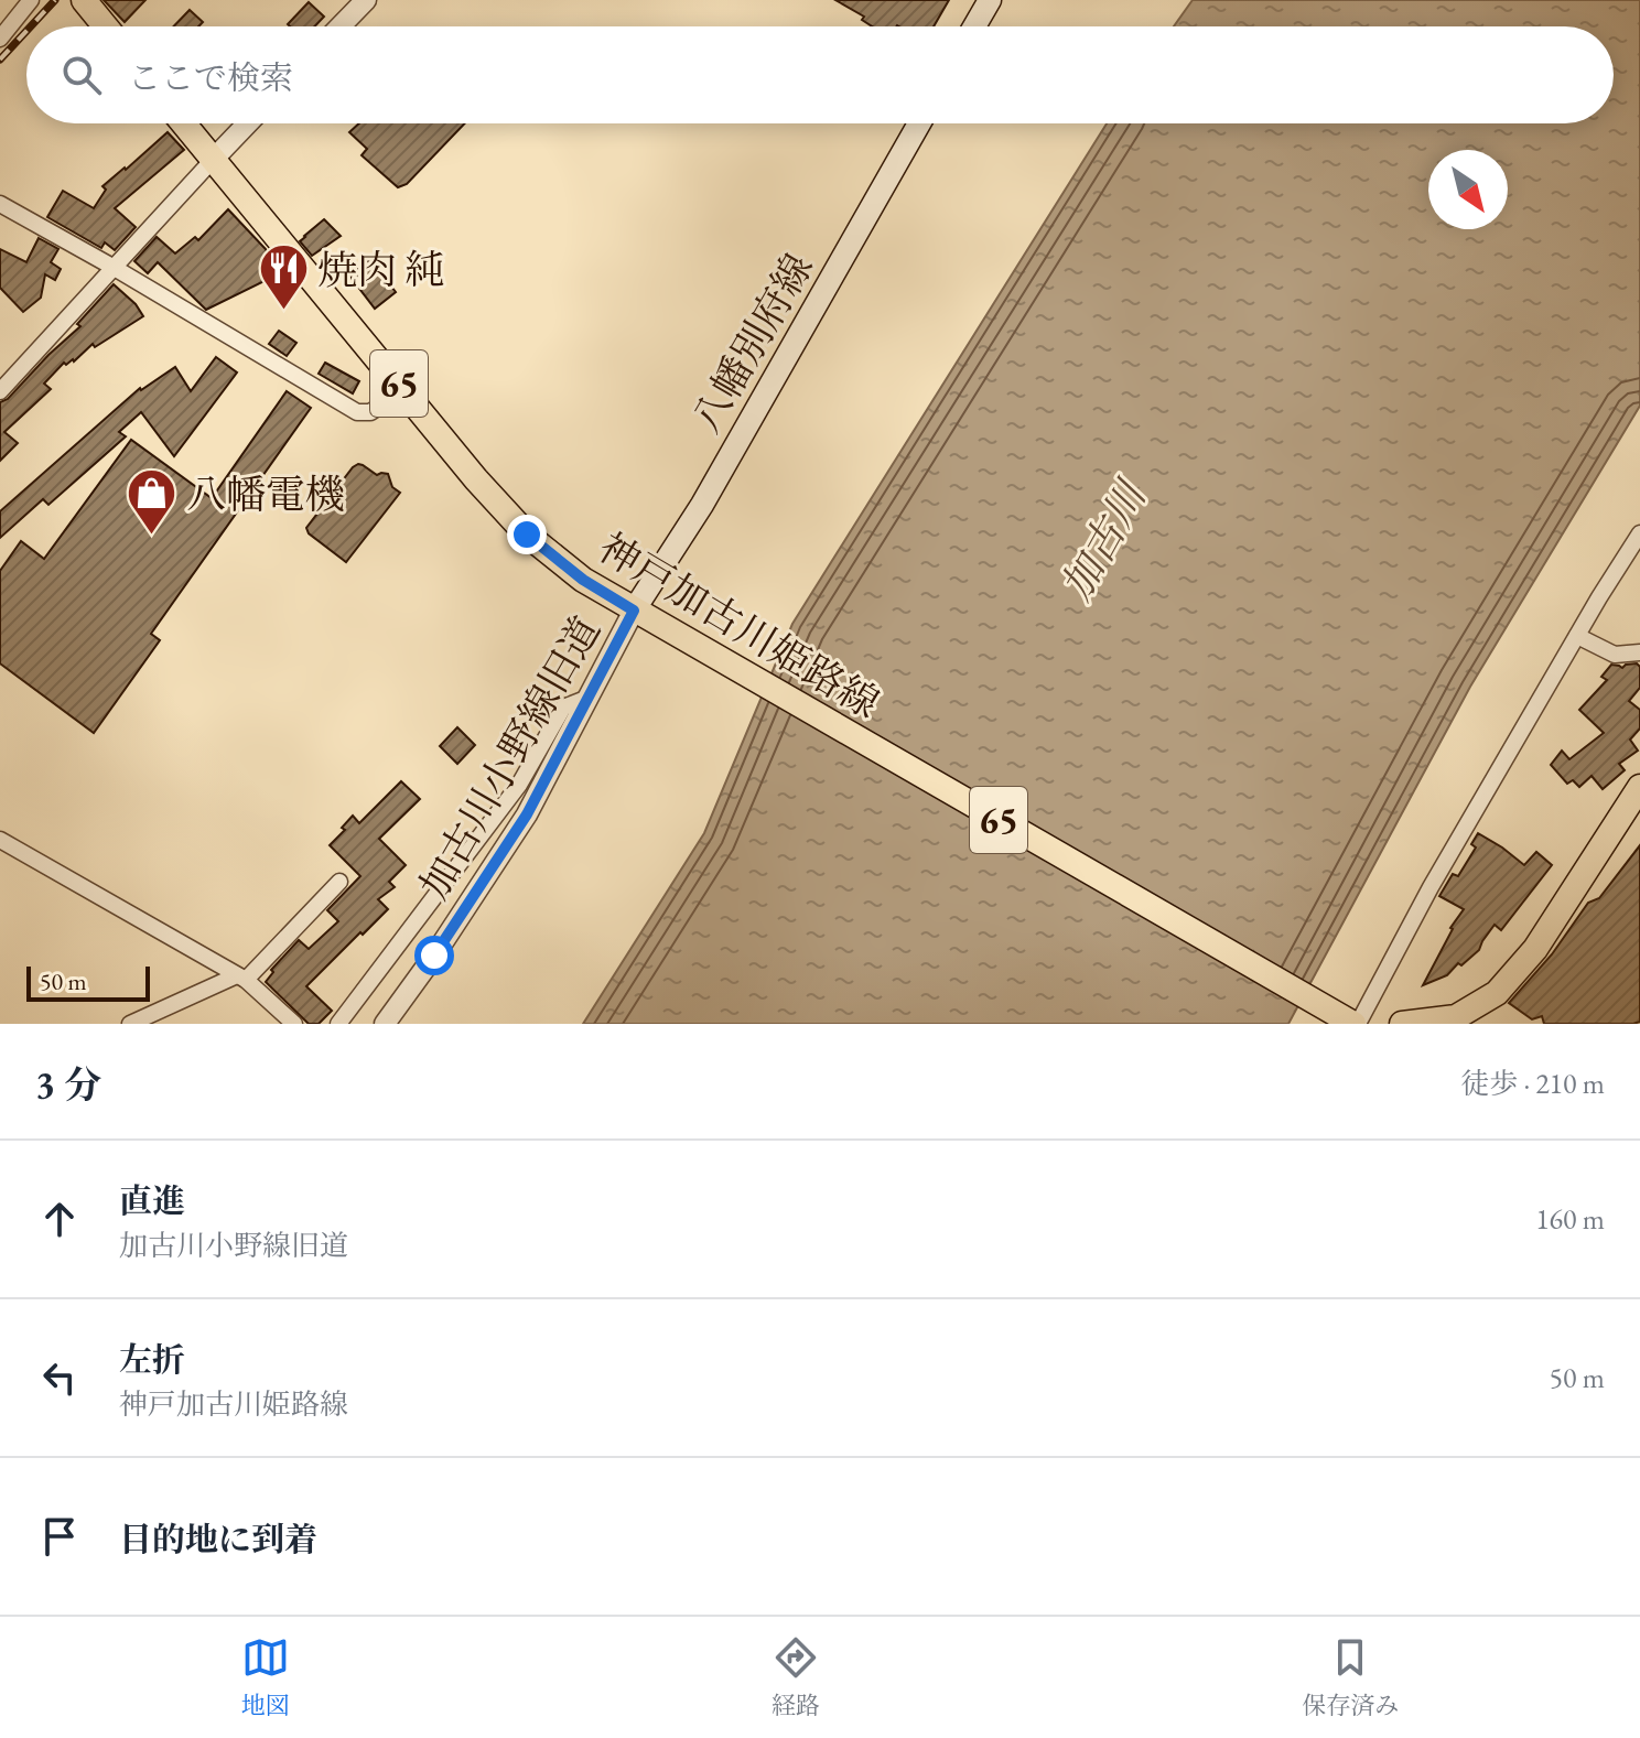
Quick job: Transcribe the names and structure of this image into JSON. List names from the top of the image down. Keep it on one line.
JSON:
{"streets":{"main road":["八幡別府線","65","神戸加古川姫路線"],"street":["加古川小野線旧道"]},"crossings":[["八幡別府線","神戸加古川姫路線"],["八幡別府線","加古川小野線旧道"],["神戸加古川姫路線","加古川小野線旧道"]],"water":["加古川"],"places":{"restaurant":["焼肉 純"],"shop":["八幡電機"]},"scale_bar":"50 m","north":"bottom right","page":{"search":"ここで検索","scale":"50 m","heading":["3 分","徒歩 · 210 m"],"list":[["直進","加古川小野線旧道","160 m"],["左折","神戸加古川姫路線","50 m"],"目的地に到着"],"nav":["地図","経路","保存済み"]}}
